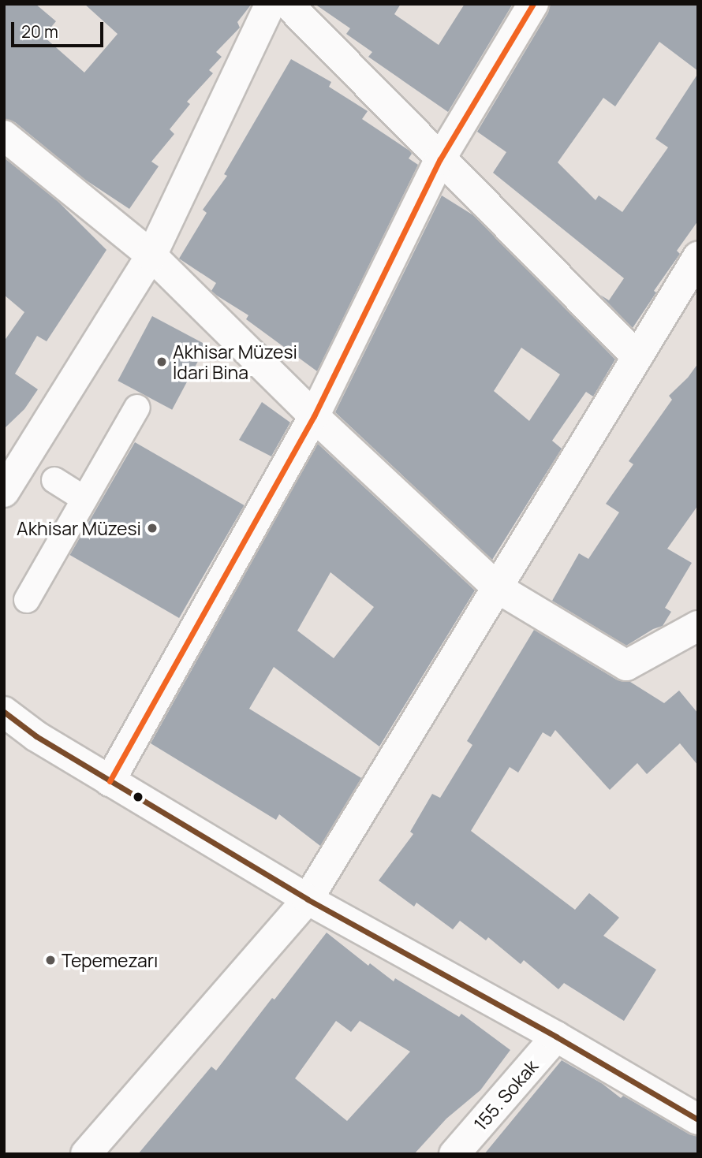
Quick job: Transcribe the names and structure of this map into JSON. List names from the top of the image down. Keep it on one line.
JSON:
{"streets":{"street":["155. Sokak"]},"places":["Akhisar Müzesi İdari Bina","Akhisar Müzesi","Tepemezarı"],"scale_bar":"20 m"}
